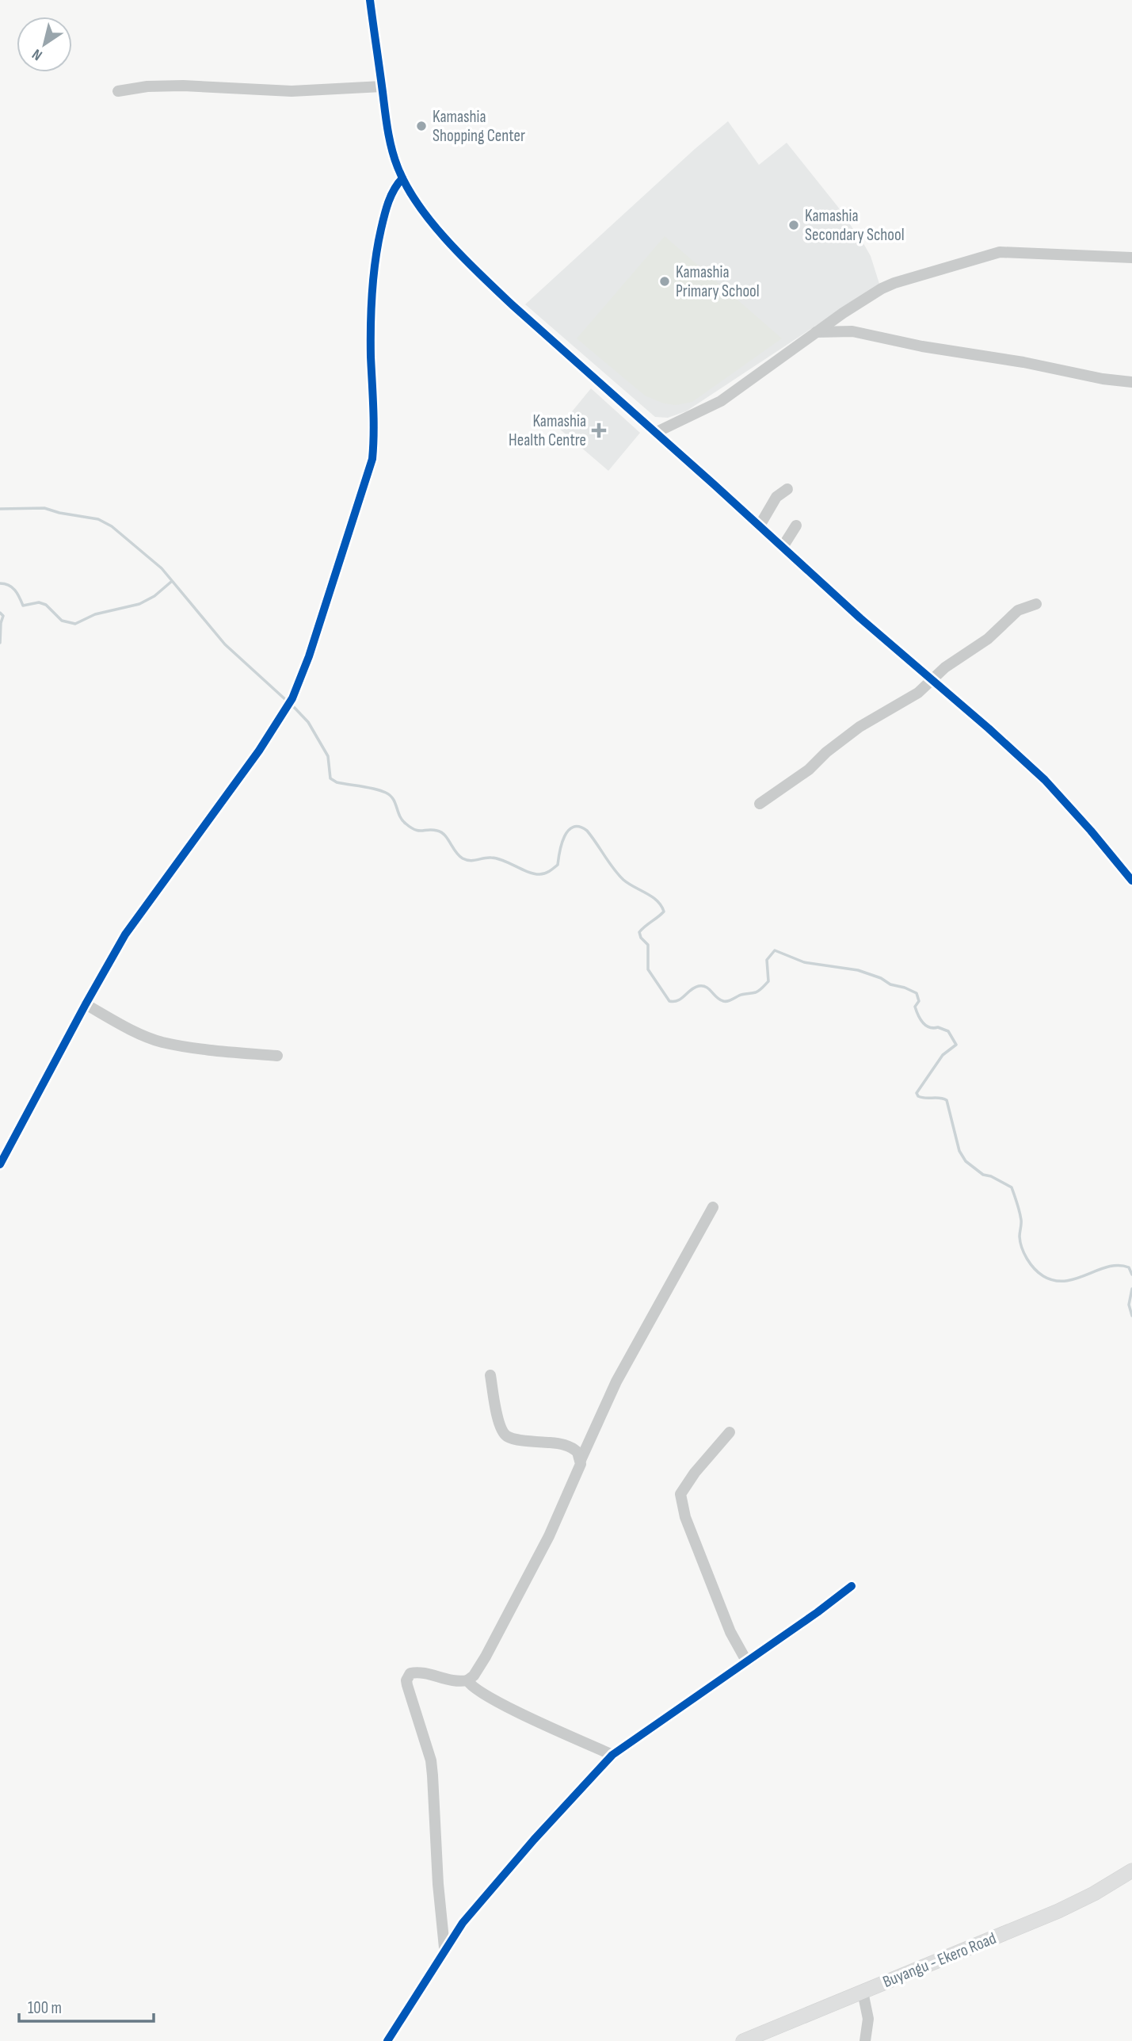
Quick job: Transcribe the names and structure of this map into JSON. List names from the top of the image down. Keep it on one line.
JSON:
{"streets":{"main road":["Buyangu - Ekero Road"]},"places":{"other":["Kamashia Shopping Center","Kamashia Secondary School","Kamashia Primary School"],"health":["Kamashia Health Centre"]},"scale_bar":"100 m","north":"bottom left"}
